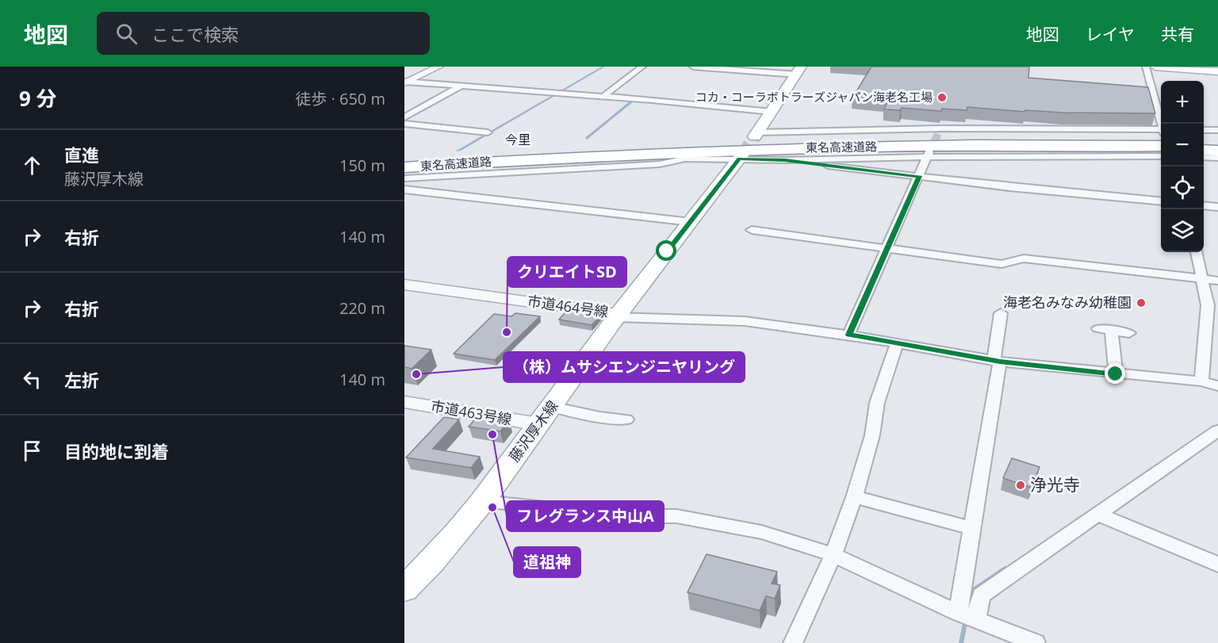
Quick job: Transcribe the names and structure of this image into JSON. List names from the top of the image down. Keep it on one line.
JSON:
{"streets":{"highway":["東名高速道路"],"main road":["藤沢厚木線"],"street":["市道464号線","市道463号線"]},"crossings":[["東名高速道路","藤沢厚木線"],["市道464号線","藤沢厚木線"],["市道463号線","藤沢厚木線"]],"districts":["今里"],"places":["コカ・コーラボトラーズジャパン海老名工場","海老名みなみ幼稚園","クリエイトSD","（株）ムサシエンジニヤリング","フレグランス中山A","浄光寺","道祖神"],"page":{"header":"地図","search":"ここで検索","nav":["地図","レイヤ","共有"],"heading":["9 分","徒歩 · 650 m"],"map_buttons":["+","−"],"list":[["直進","藤沢厚木線","150 m"],["右折","140 m"],["右折","220 m"],["左折","140 m"],"目的地に到着"]}}
